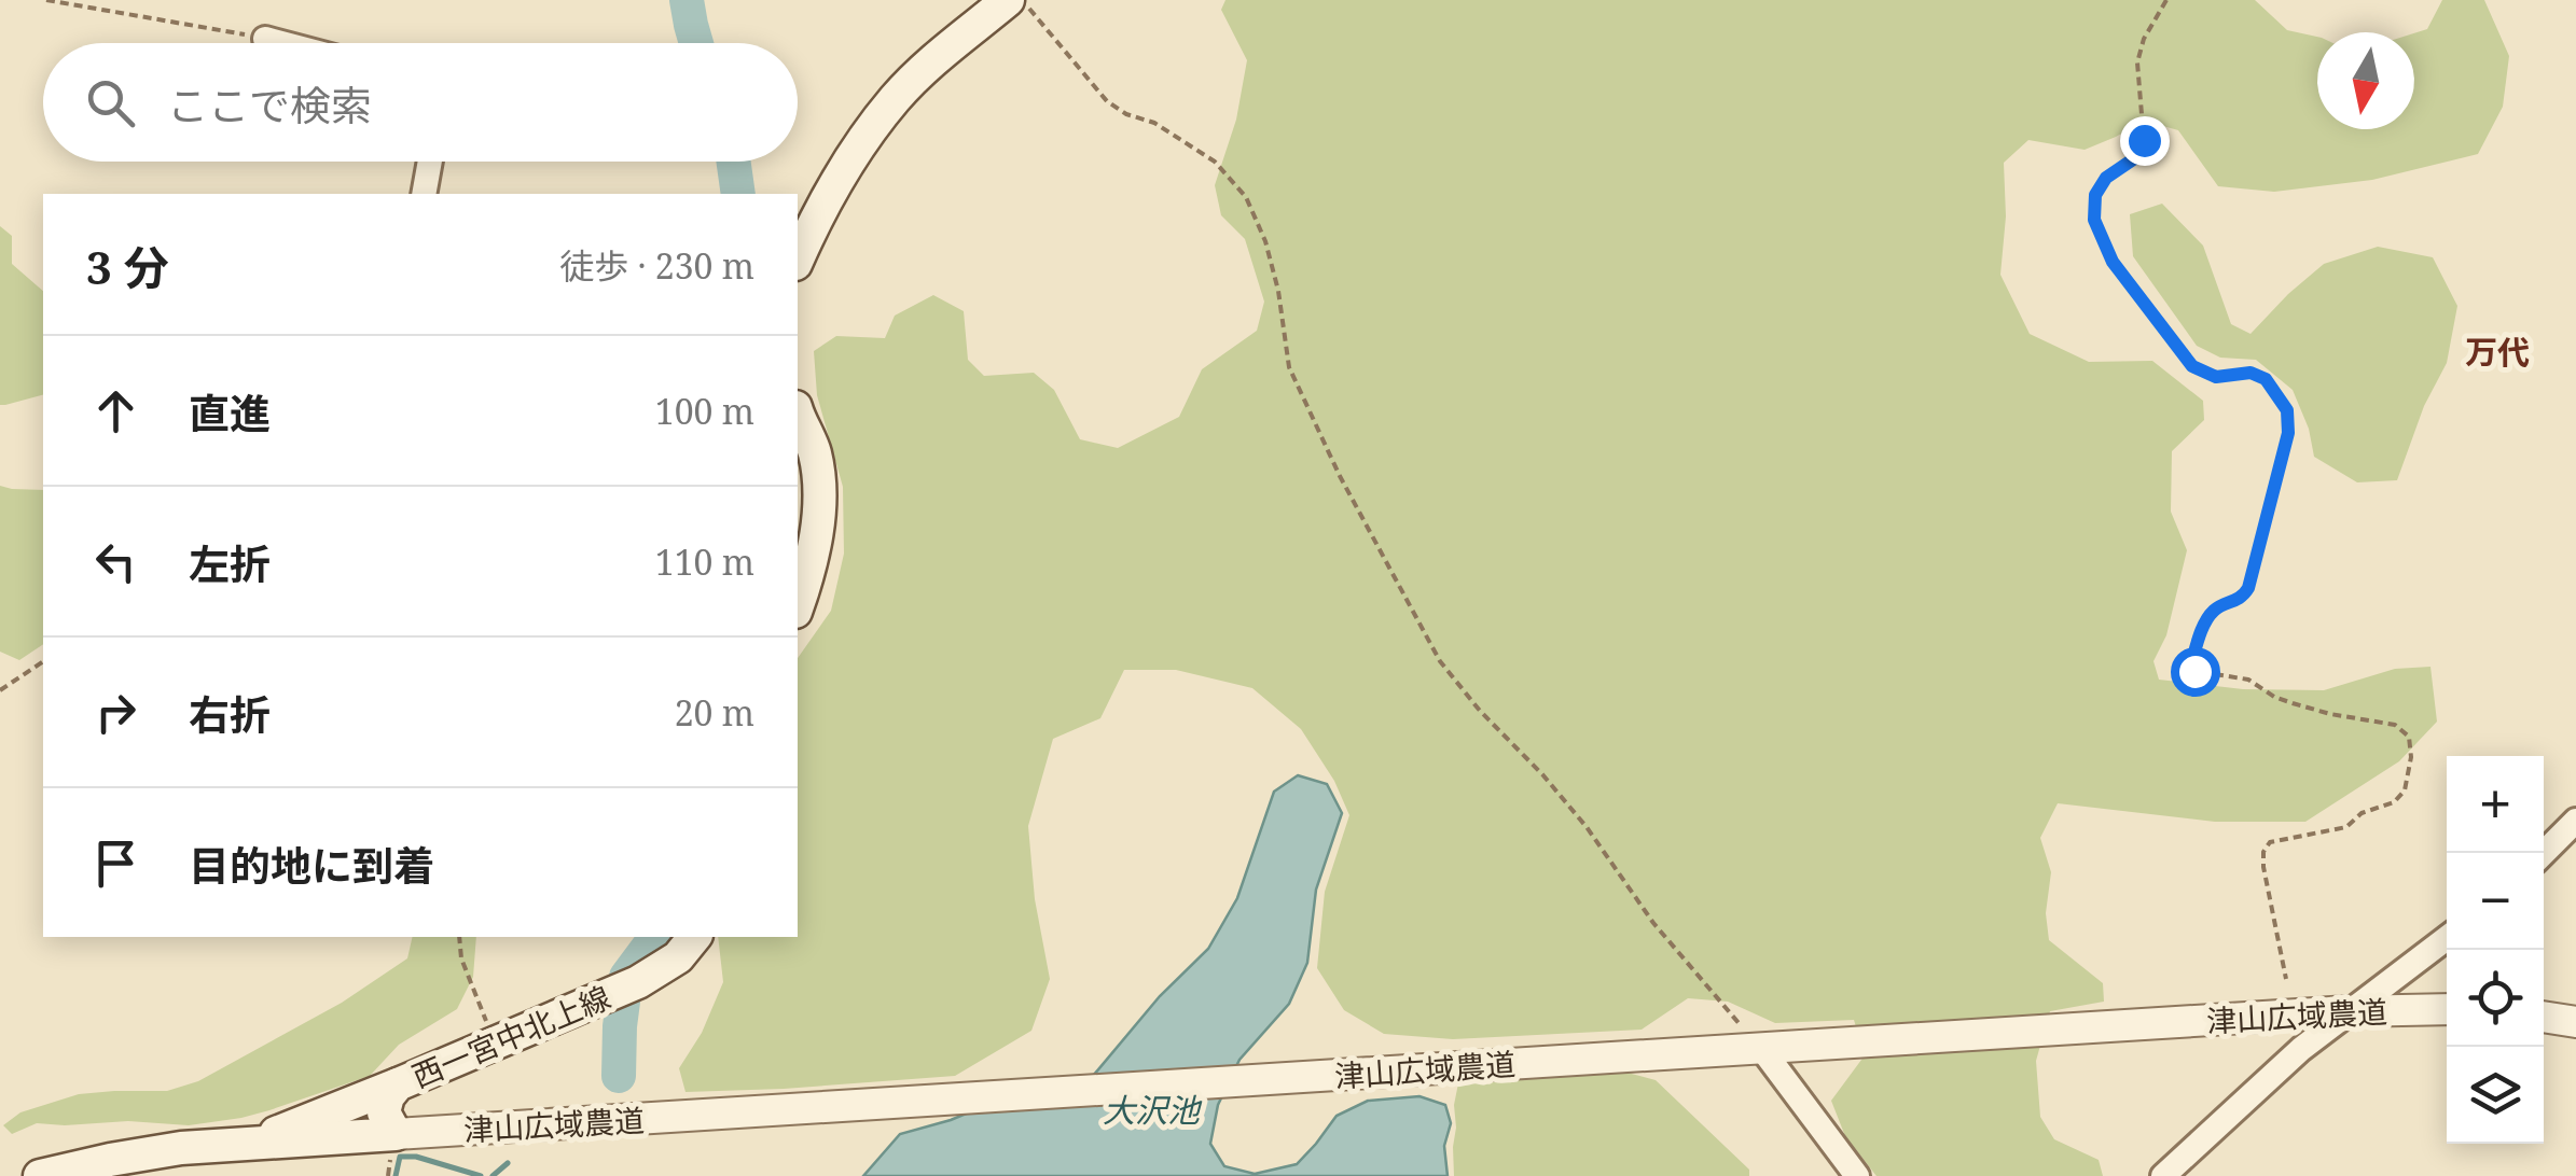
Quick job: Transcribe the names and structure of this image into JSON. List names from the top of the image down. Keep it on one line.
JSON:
{"streets":{"main road":["西一宮中北上線"],"street":["津山広域農道"]},"crossings":[["津山広域農道","西一宮中北上線"]],"districts":["万代"],"water":["大沢池"],"north":"bottom","page":{"search":"ここで検索","heading":["3 分","徒歩 · 230 m"],"list":[["直進","100 m"],["左折","110 m"],["右折","20 m"],"目的地に到着"],"map_buttons":["+","−"]}}
